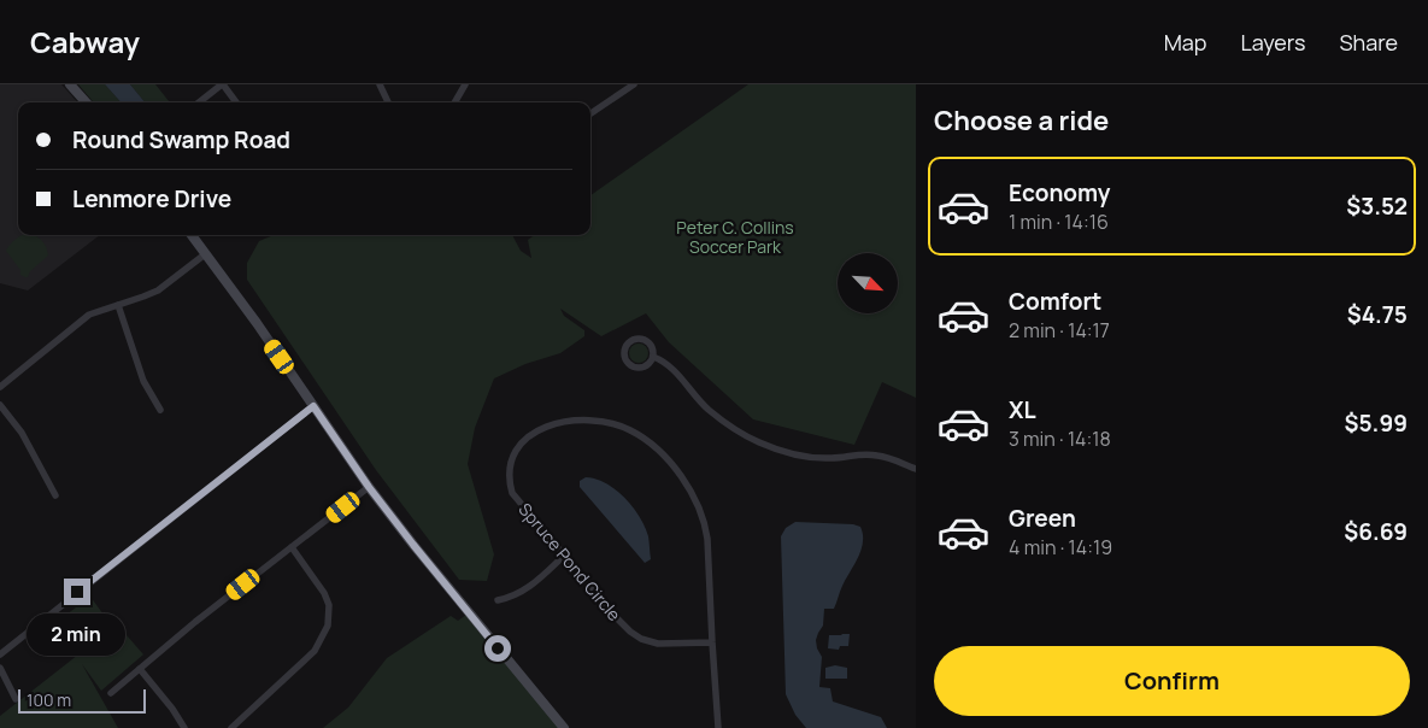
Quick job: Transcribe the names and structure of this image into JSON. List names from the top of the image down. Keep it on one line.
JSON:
{"streets":{"street":["Spruce Pond Circle"]},"parks":["Peter C. Collins Soccer Park"],"scale_bar":"100 m","north":"bottom right","page":{"header":"Cabway","nav":["Map","Layers","Share"],"heading":"Choose a ride","banner":["Round Swamp Road","Lenmore Drive"],"list":[{"name":"Economy","note":"1 min · 14:16","value":"$3.52"},{"name":"Comfort","note":"2 min · 14:17","value":"$4.75"},{"name":"XL","note":"3 min · 14:18","value":"$5.99"},{"name":"Green","note":"4 min · 14:19","value":"$6.69"}],"bubble":"2 min","buttons":"Confirm","scale":"100 m"}}
